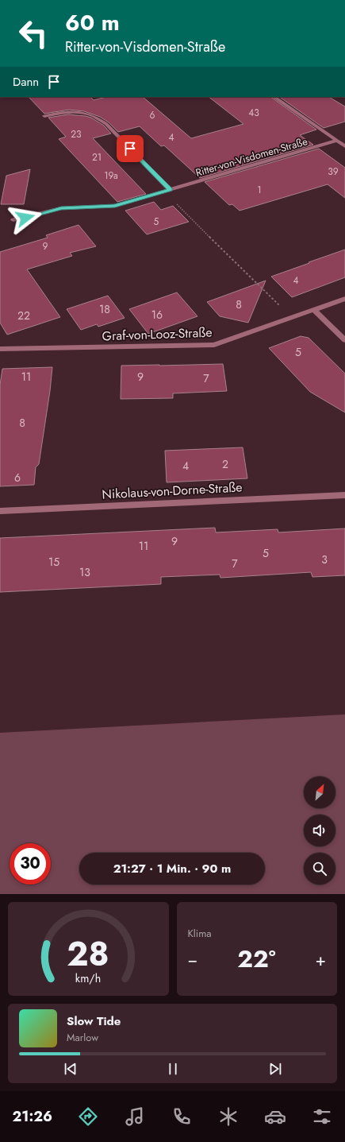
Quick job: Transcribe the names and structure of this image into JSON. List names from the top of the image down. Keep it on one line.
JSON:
{"streets":{"street":["Ritter-von-Visdomen-Straße","Graf-von-Looz-Straße","Nikolaus-von-Dorne-Straße"]},"house_numbers":["43","6","23","4","21","39","19a","1","5","9","4","8","18","16","22","5","11","9","7","8","2","4","6","9","11","5","3","15","7","13"],"north":"top right","page":{"turn":["60 m","Ritter-von-Visdomen-Straße"],"then":"Dann","limit":"30","trip":"21:27 · 1 Min. · 90 m","tile":"Klima","heat":["−","22°","+"],"song":["Slow Tide","Marlow"],"tabs":"21:26","gauge":["28","km/h"]}}
